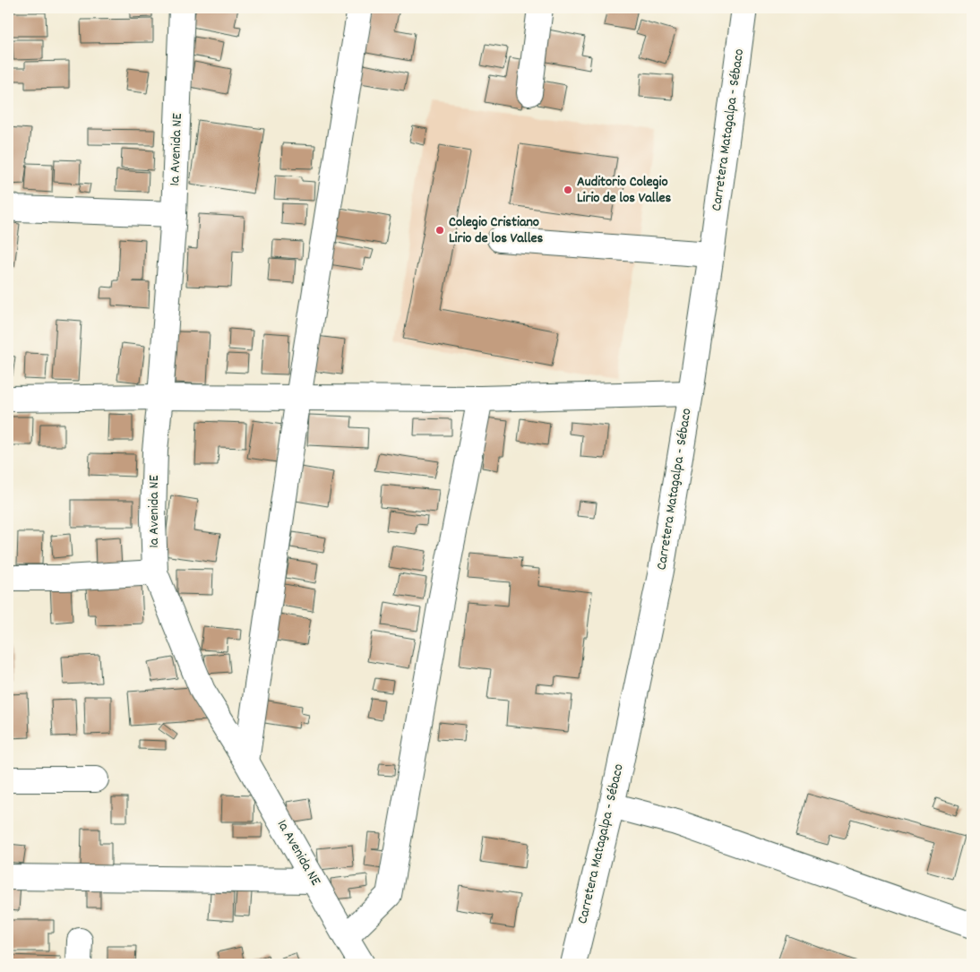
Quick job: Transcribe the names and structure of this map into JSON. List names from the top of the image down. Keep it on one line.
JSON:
{"streets":{"street":["Carretera Matagalpa - Sébaco","1a Avenida NE"]},"places":["Auditorio Colegio Lirio de los Valles","Colegio Cristiano Lirio de los Valles"]}
